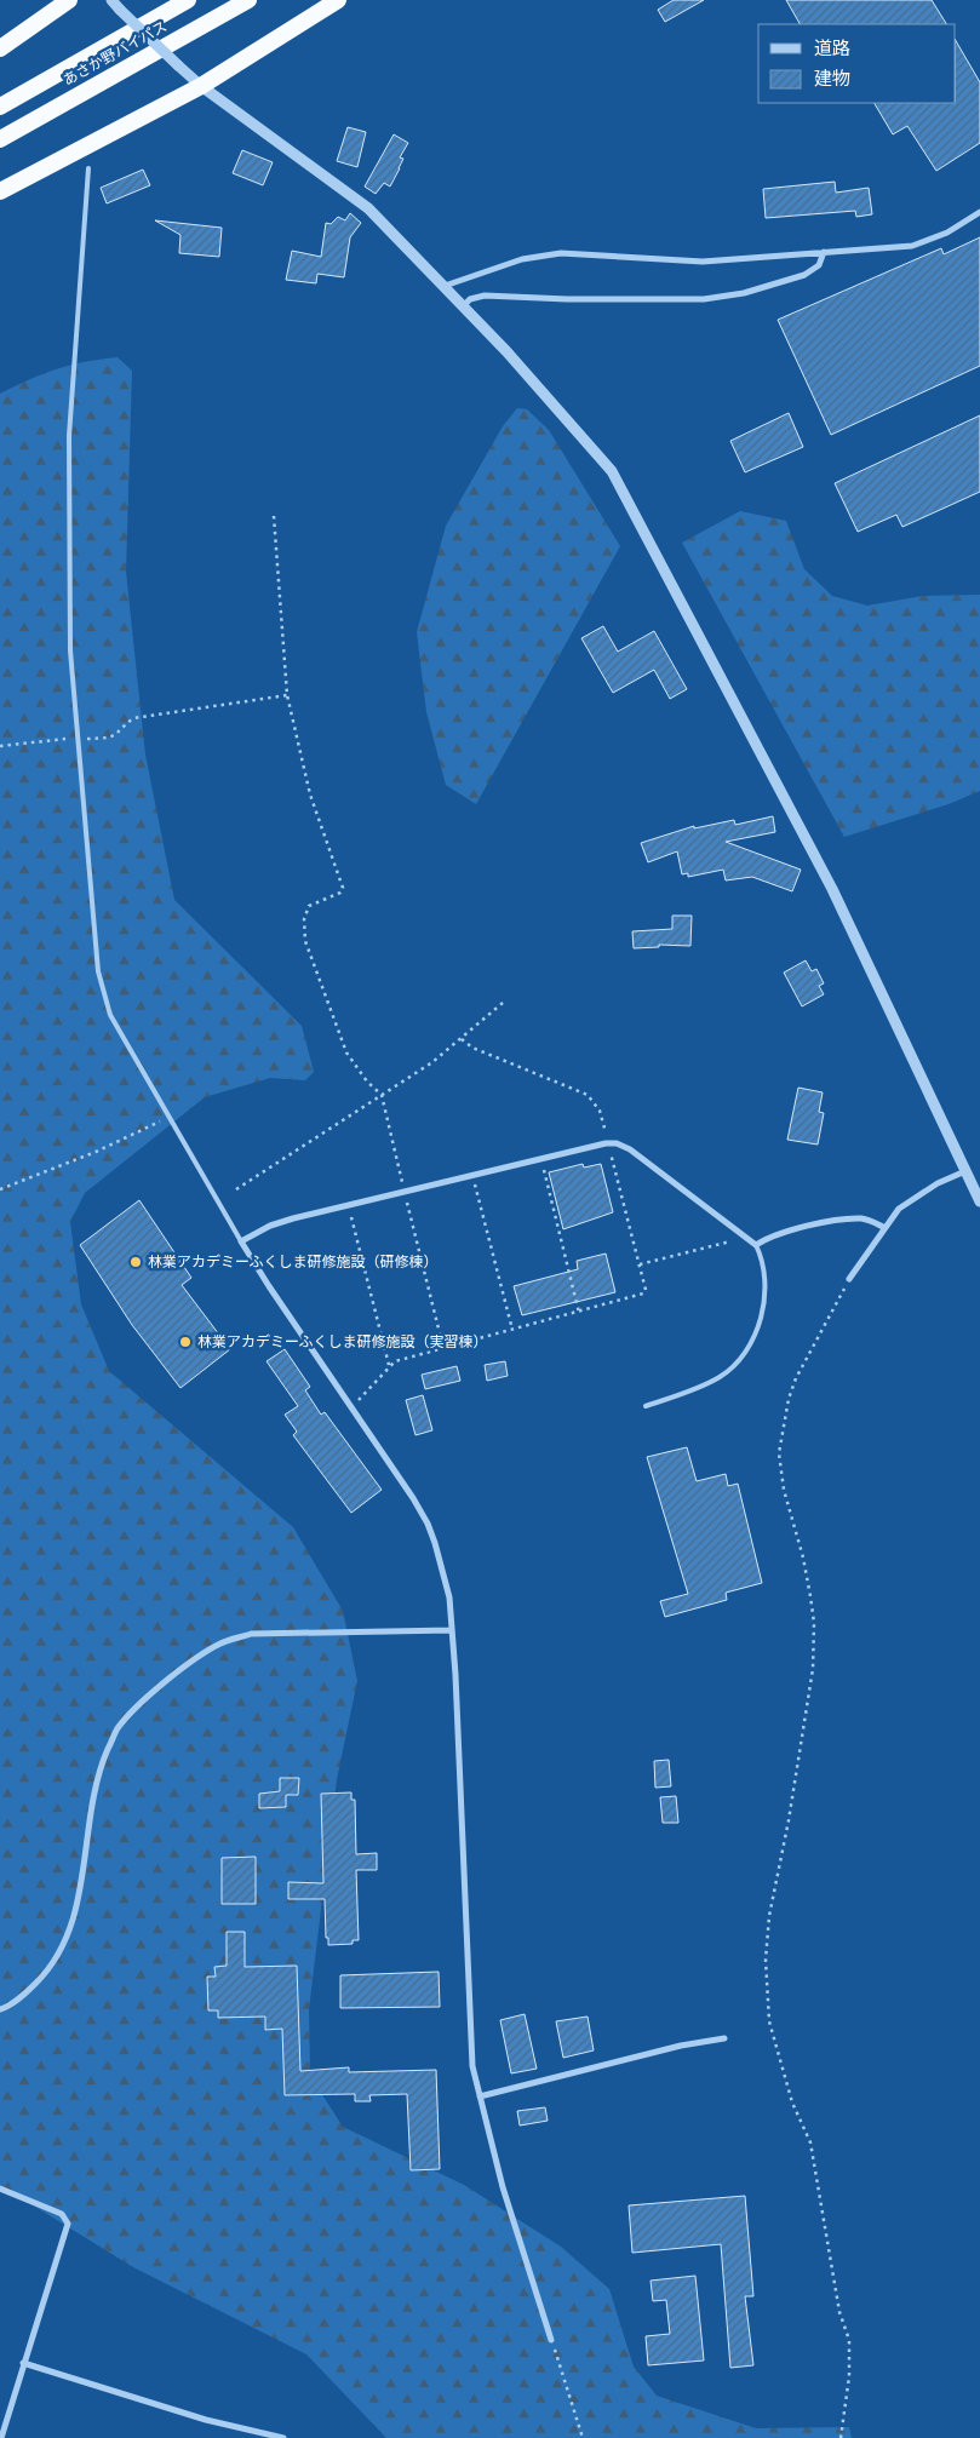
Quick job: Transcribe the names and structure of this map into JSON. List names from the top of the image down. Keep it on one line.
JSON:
{"streets":{"highway":["あさか野バイパス"]},"places":["林業アカデミーふくしま研修施設（研修棟）","林業アカデミーふくしま研修施設（実習棟）"],"legend":["道路","建物"]}
